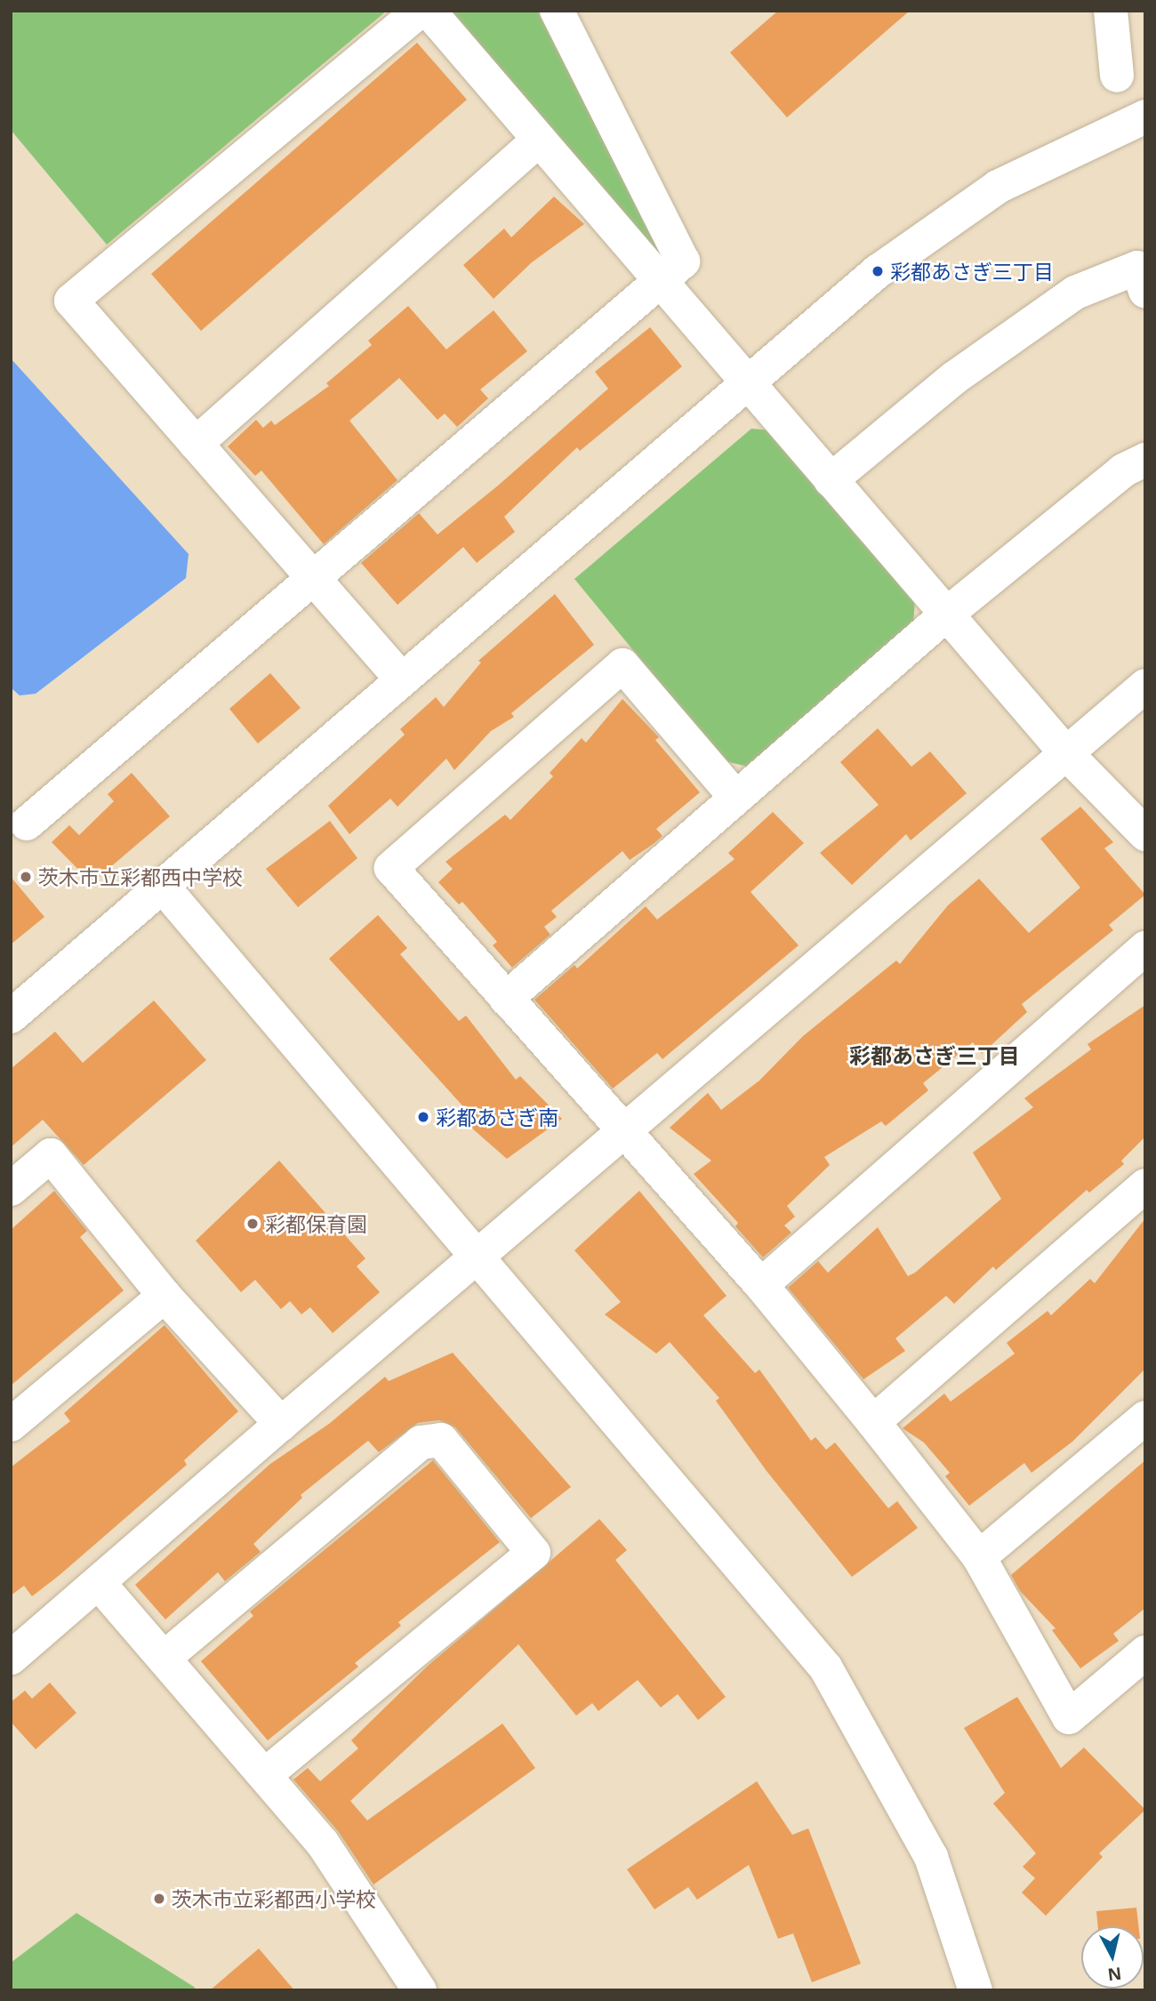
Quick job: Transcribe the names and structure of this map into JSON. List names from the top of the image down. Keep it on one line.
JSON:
{"districts":["彩都あさぎ三丁目"],"places":["彩都あさぎ三丁目","茨木市立彩都西中学校","彩都あさぎ南","彩都保育園","茨木市立彩都西小学校"],"north":"bottom"}
